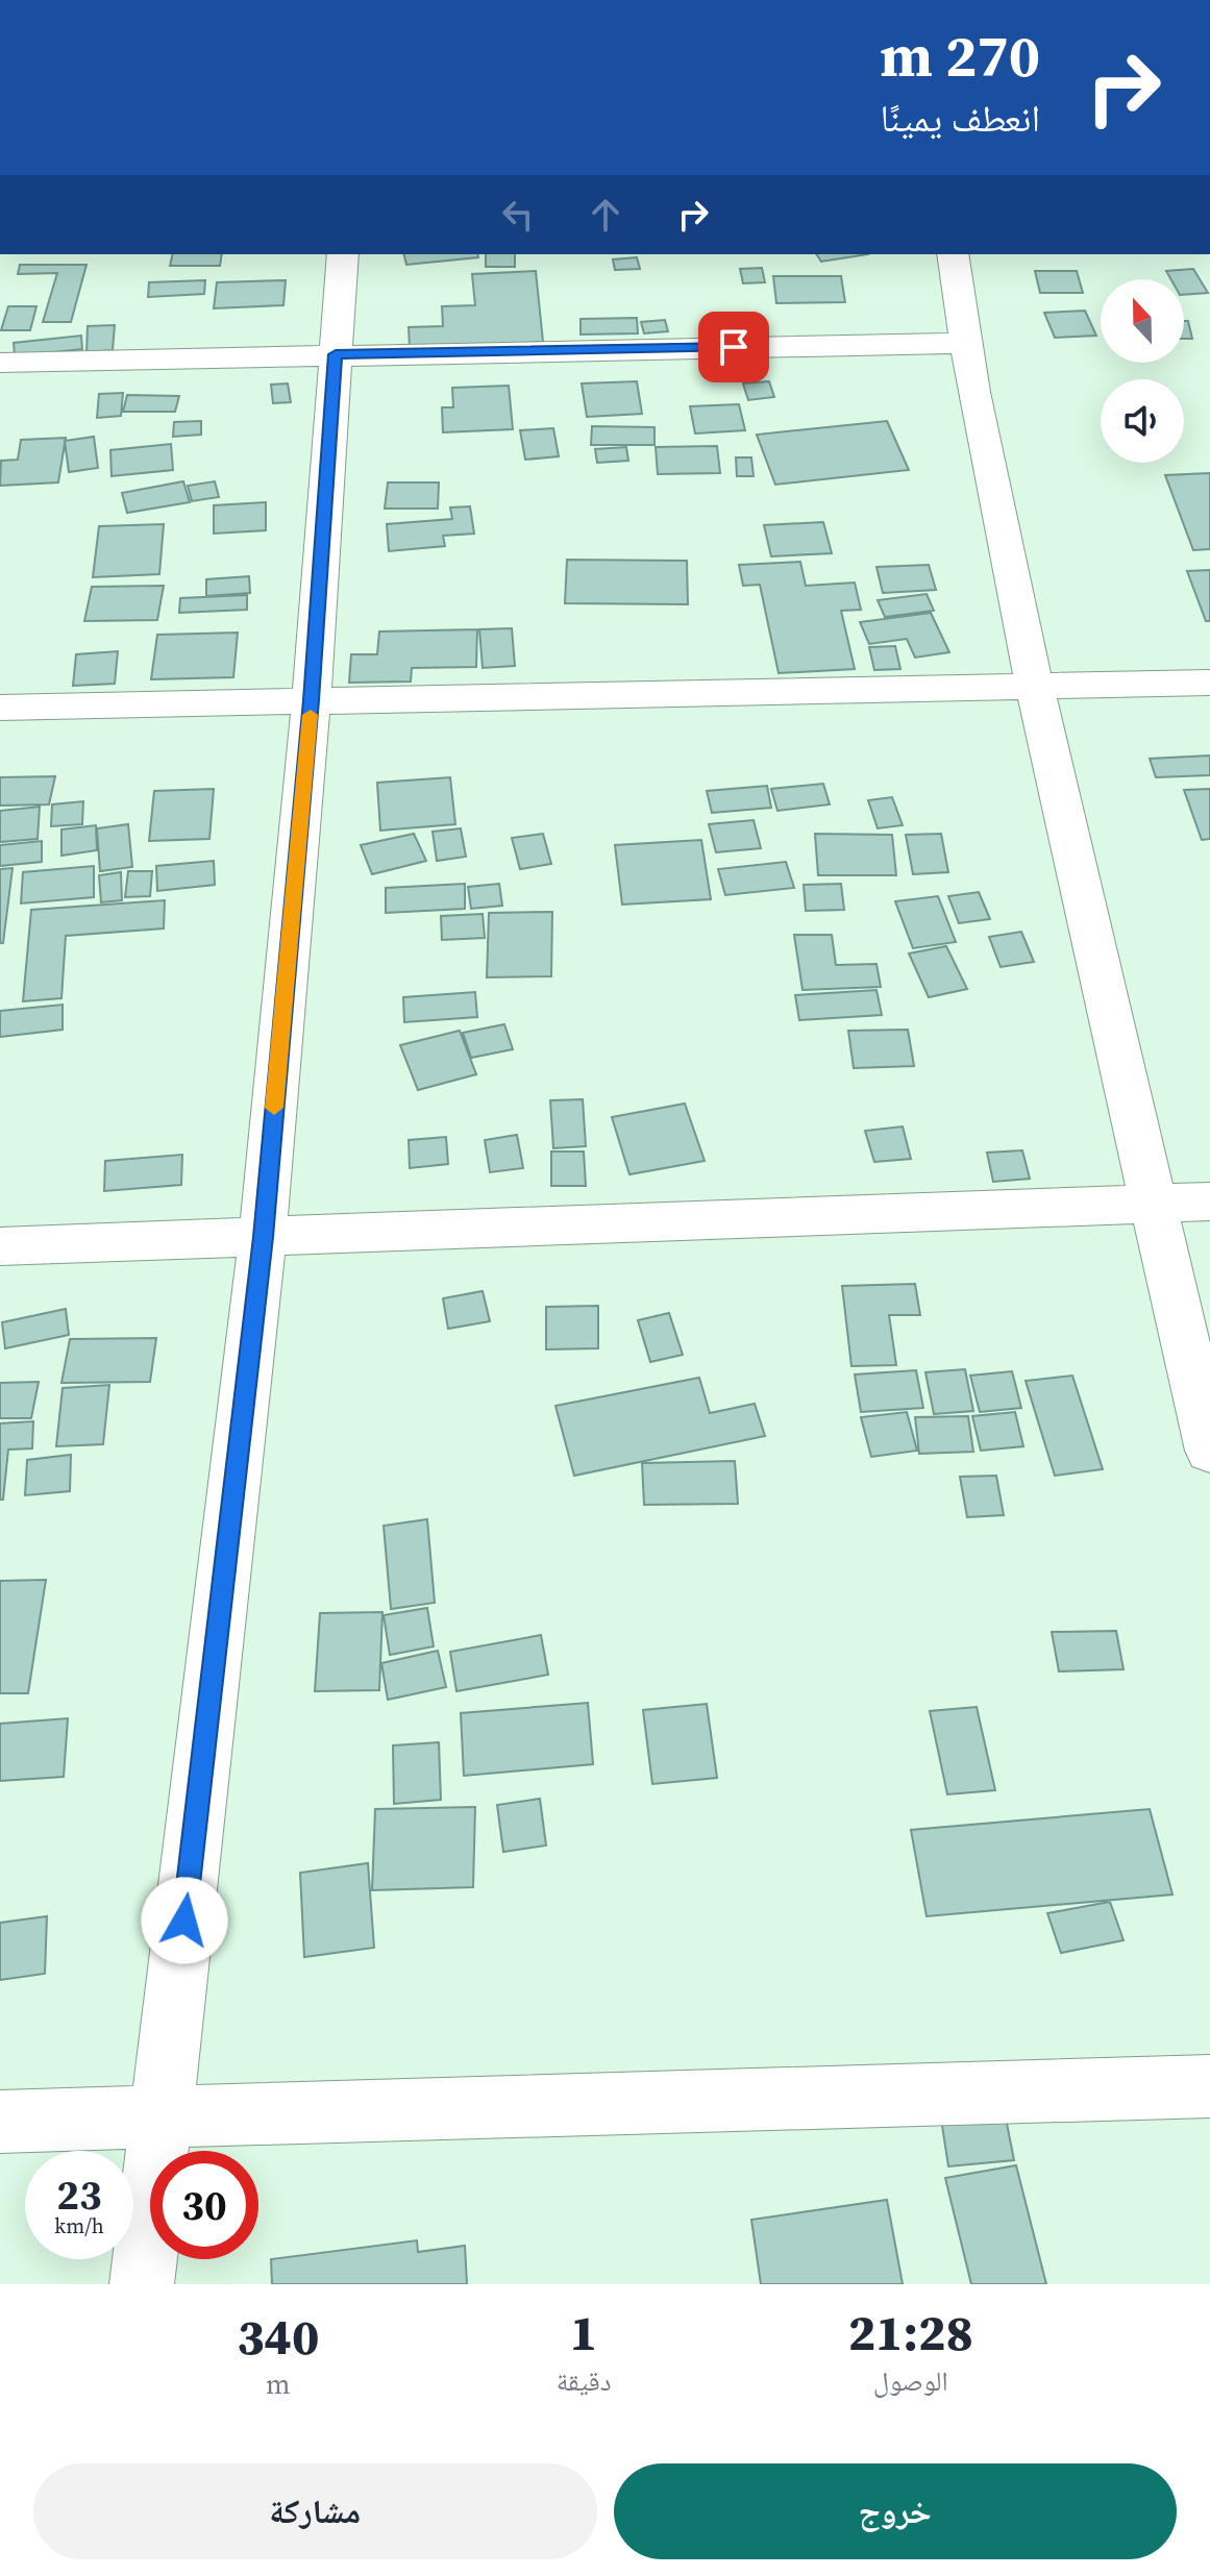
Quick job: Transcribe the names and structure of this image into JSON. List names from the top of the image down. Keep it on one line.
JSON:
{"north":"top","page":{"turn":["270 m","انعطف يمينًا"],"speed":"23 km/h","limit":"30","eta":["21:28","الوصول","1","دقيقة","340","m"],"buttons":["خروج","مشاركة"]}}
